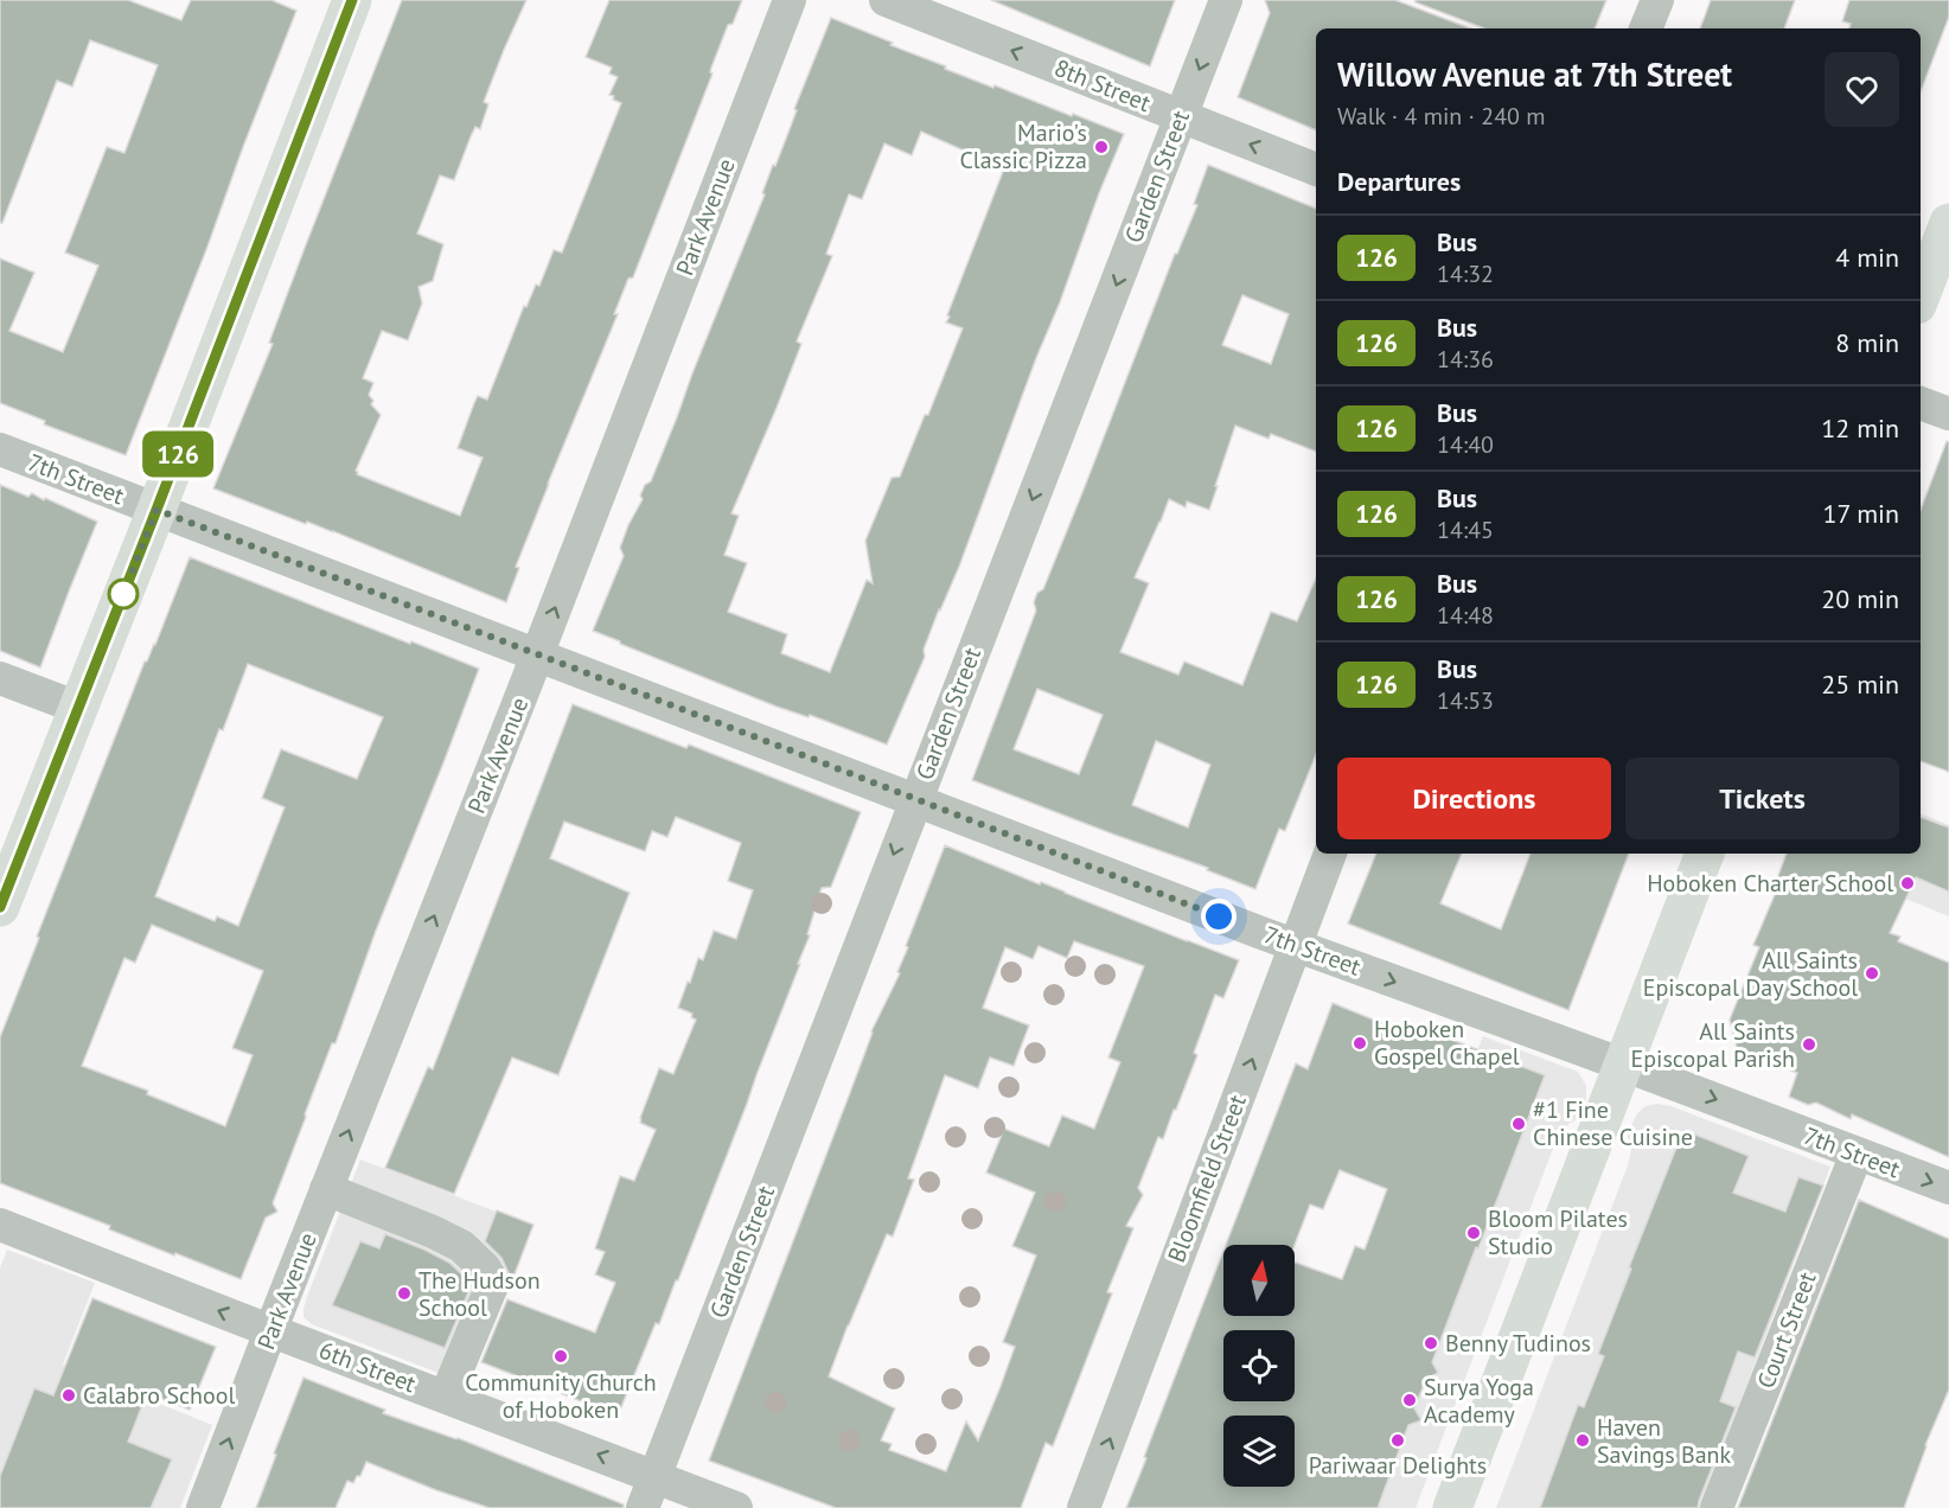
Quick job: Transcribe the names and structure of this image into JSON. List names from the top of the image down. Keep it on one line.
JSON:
{"streets":{"street":["8th Street","Garden Street","Park Avenue","7th Street","Bloomfield Street","Court Street","6th Street"]},"crossings":[["8th Street","Garden Street"],["Garden Street","7th Street"],["Garden Street","6th Street"],["Park Avenue","7th Street"],["Park Avenue","6th Street"],["7th Street","Bloomfield Street"],["7th Street","Court Street"]],"one_way":["8th Street","Garden Street","Park Avenue","Bloomfield Street","6th Street"],"places":["Mario's Classic Pizza","Hoboken Charter School","All Saints Episcopal Day School","Hoboken Gospel Chapel","All Saints Episcopal Parish","#1 Fine Chinese Cuisine","Bloom Pilates Studio","The Hudson School","Benny Tudinos","Community Church of Hoboken","Calabro School","Surya Yoga Academy","Pariwaar Delights","Haven Savings Bank"],"lines":["bus line 126"],"north":"top","page":{"on_map":"126","heading":[["Willow Avenue at 7th Street","Walk · 4 min · 240 m"],"Departures"],"list":[{"mark":"126","name":"Bus","note":"14:32","value":"4 min"},{"mark":"126","name":"Bus","note":"14:36","value":"8 min"},{"mark":"126","name":"Bus","note":"14:40","value":"12 min"},{"mark":"126","name":"Bus","note":"14:45","value":"17 min"},{"mark":"126","name":"Bus","note":"14:48","value":"20 min"},{"mark":"126","name":"Bus","note":"14:53","value":"25 min"}],"buttons":["Directions","Tickets"]}}
